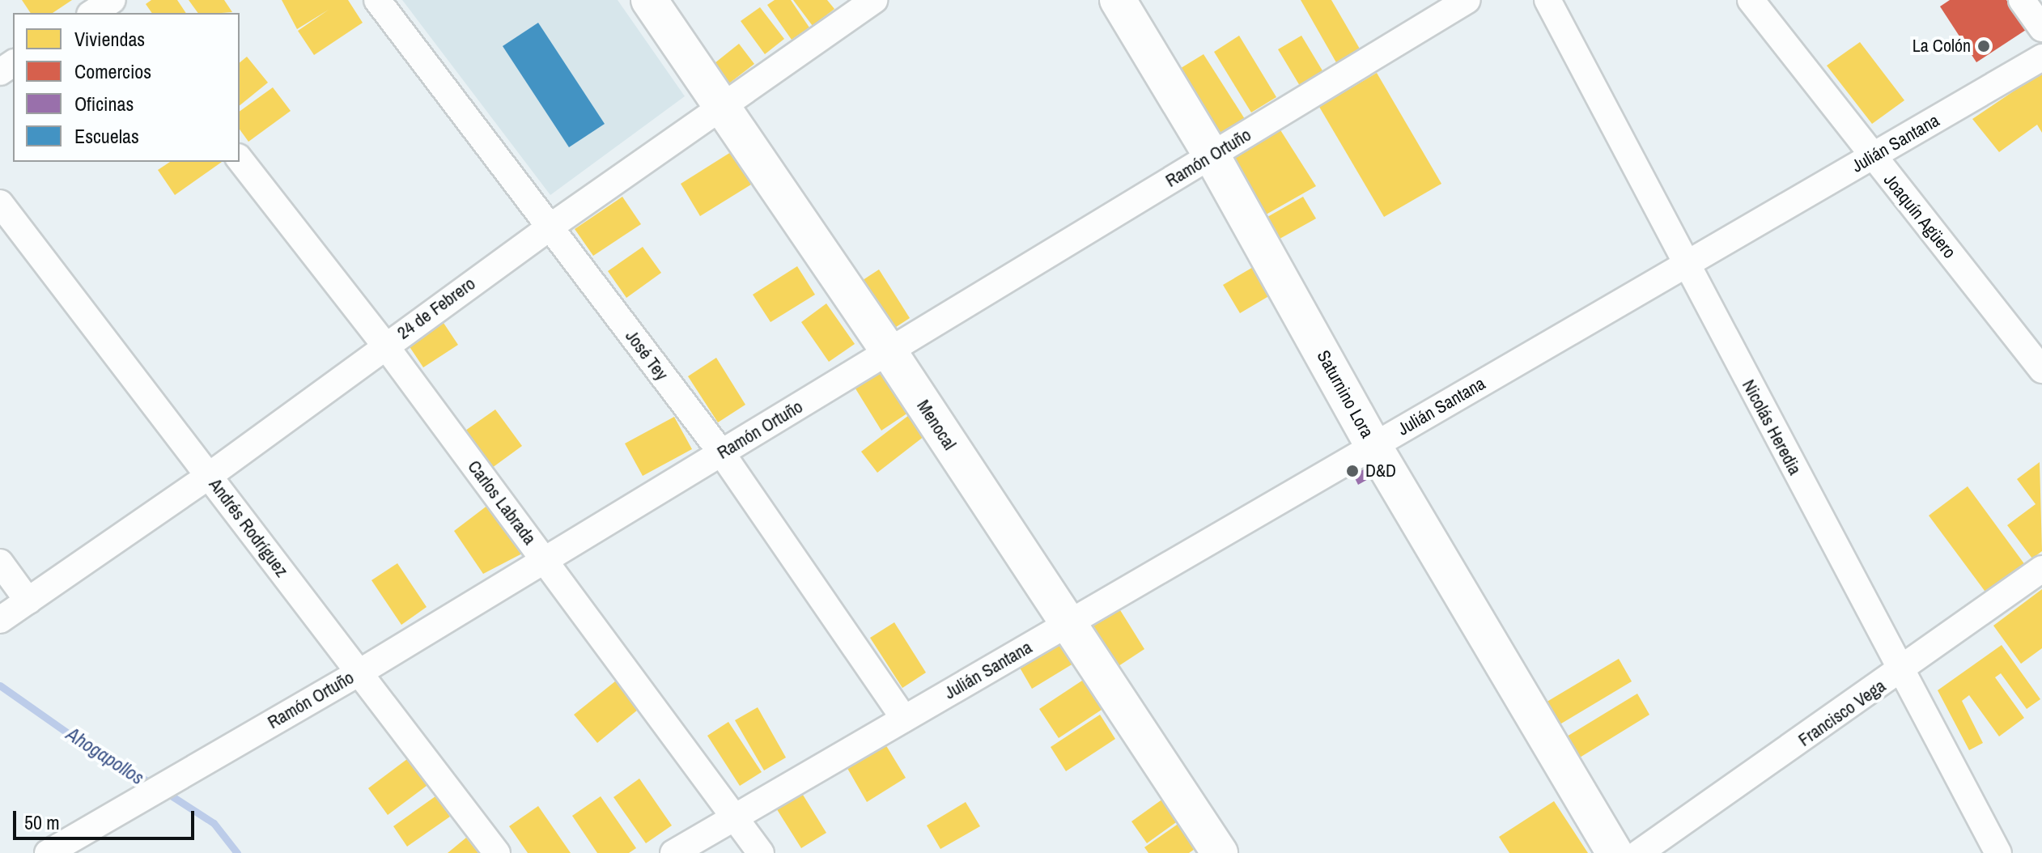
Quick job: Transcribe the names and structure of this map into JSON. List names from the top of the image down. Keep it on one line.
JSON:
{"streets":{"street":["Julián Santana","Ramón Ortuño","Joaquín Agüero","24 de Febrero","José Tey","Saturnino Lora","Menocal","Nicolás Heredia","Carlos Labrada","Andrés Rodríguez","Francisco Vega"]},"crossings":[["Julián Santana","Joaquín Agüero"],["Julián Santana","José Tey"],["Julián Santana","Saturnino Lora"],["Julián Santana","Menocal"],["Julián Santana","Nicolás Heredia"],["Julián Santana","Carlos Labrada"],["Ramón Ortuño","José Tey"],["Ramón Ortuño","Saturnino Lora"],["Ramón Ortuño","Menocal"],["Ramón Ortuño","Carlos Labrada"],["Ramón Ortuño","Andrés Rodríguez"],["24 de Febrero","José Tey"],["24 de Febrero","Menocal"],["24 de Febrero","Carlos Labrada"],["24 de Febrero","Andrés Rodríguez"],["Nicolás Heredia","Francisco Vega"]],"water":["Ahogapollos"],"places":["La Colón","D&D"],"legend":["Viviendas","Comercios","Oficinas","Escuelas"],"scale_bar":"50 m"}
